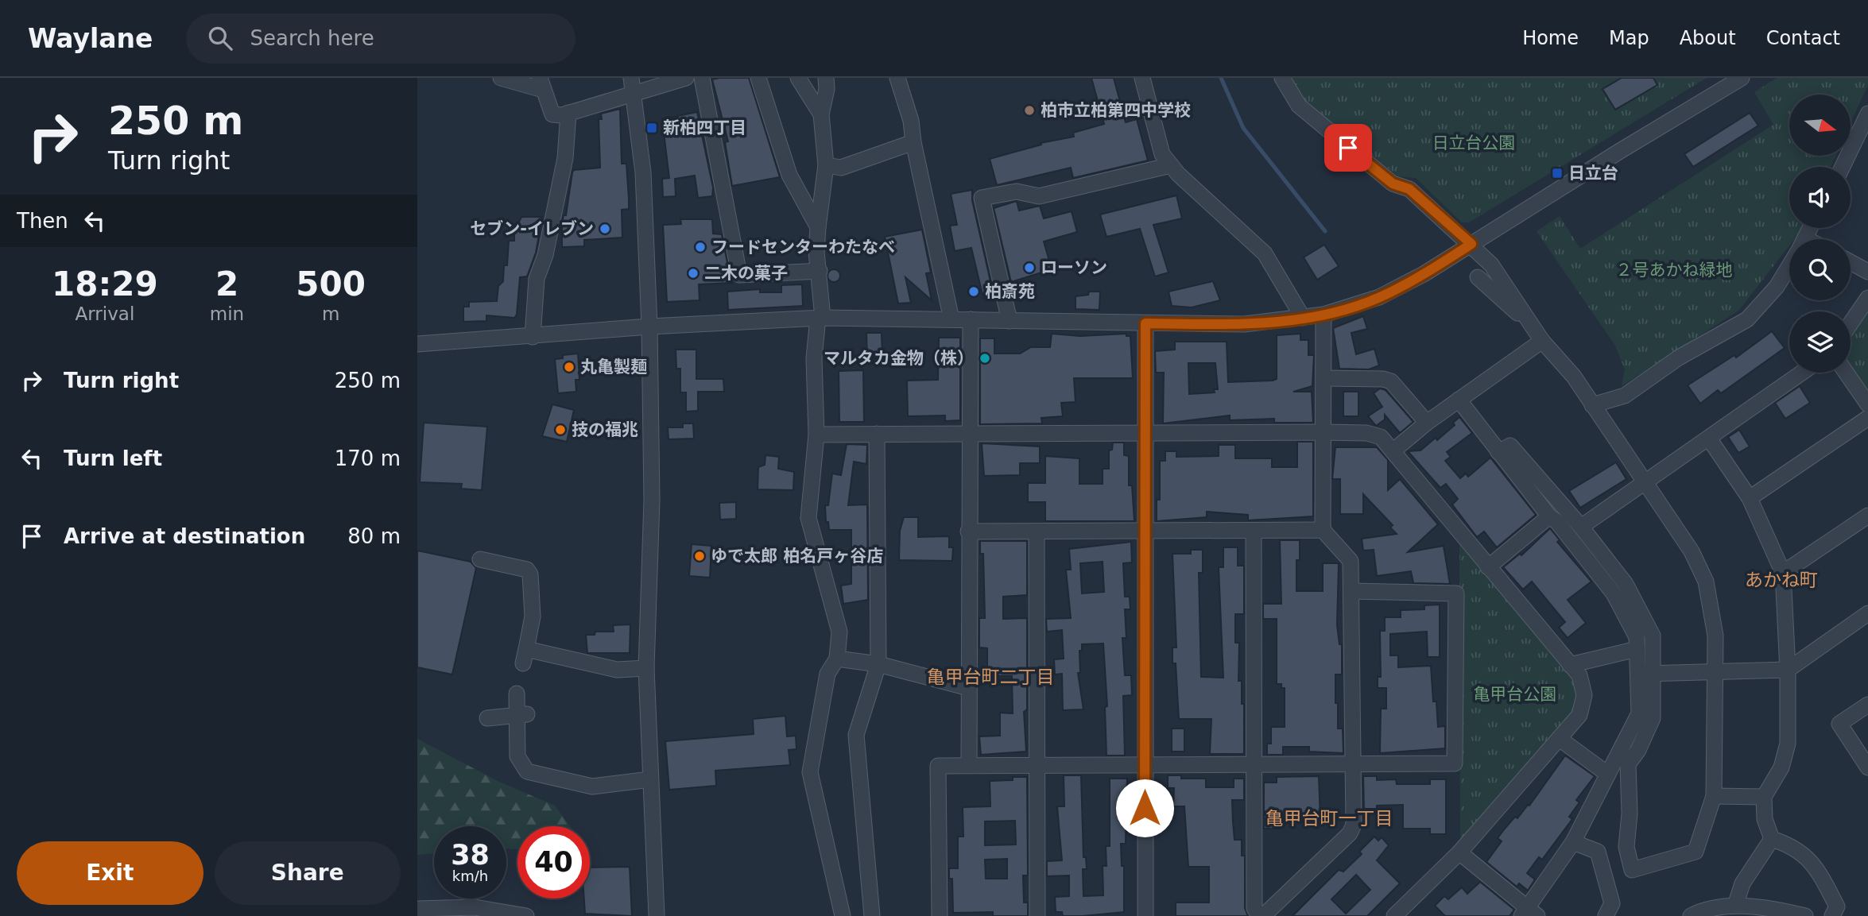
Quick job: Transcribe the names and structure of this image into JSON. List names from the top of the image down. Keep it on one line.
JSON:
{"districts":["あかね町","亀甲台町二丁目","亀甲台町一丁目"],"parks":["日立台公園","２号あかね緑地","亀甲台公園"],"places":{"other":["柏市立柏第四中学校","セブン-イレブン","フードセンターわたなべ","ローソン","二木の菓子","柏斎苑","マルタカ金物（株）","丸亀製麺","技の福兆","ゆで太郎 柏名戸ヶ谷店"],"transit":["新柏四丁目","日立台"]},"north":"right","page":{"header":"Waylane","search":"Search here","nav":["Home","Map","About","Contact"],"turn":["250 m","Turn right"],"then":"Then","eta":["18:29","Arrival","2","min","500","m"],"list":[{"name":"Turn right","value":"250 m"},{"name":"Turn left","value":"170 m"},{"name":"Arrive at destination","value":"80 m"}],"speed":"38 km/h","limit":"40","buttons":["Exit","Share"]}}
